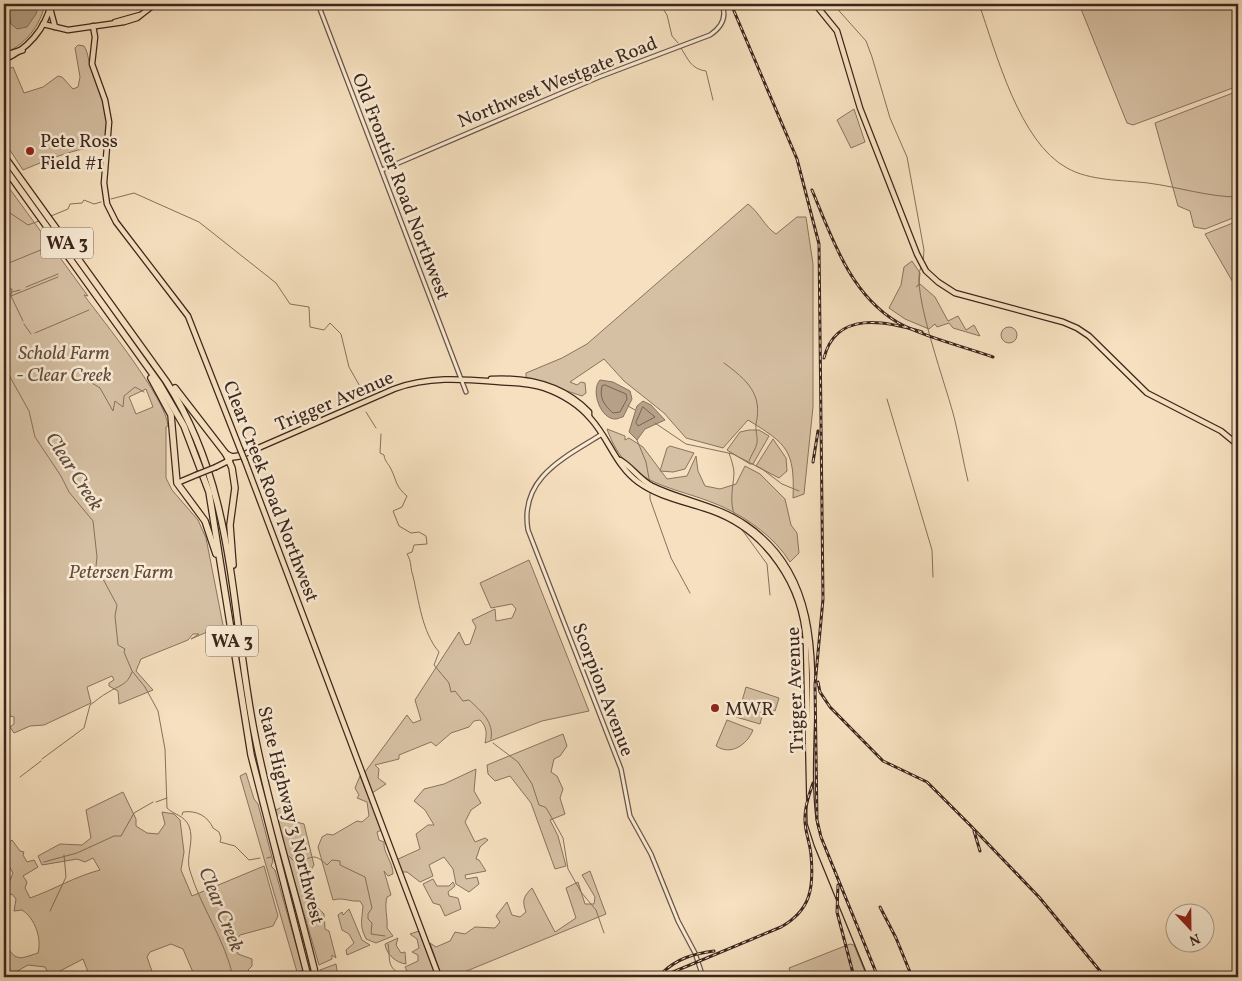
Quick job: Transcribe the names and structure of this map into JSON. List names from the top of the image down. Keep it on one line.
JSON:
{"streets":{"highway":["WA 3","State Highway 3 Northwest"],"main road":["Trigger Avenue","Clear Creek Road Northwest"],"street":["Northwest Westgate Road","Old Frontier Road Northwest","Scorpion Avenue"]},"crossings":[["Northwest Westgate Road","Old Frontier Road Northwest"],["Old Frontier Road Northwest","Trigger Avenue"],["Trigger Avenue","Scorpion Avenue"]],"water":["Clear Creek"],"parks":["Schold Farm - Clear Creek","Petersen Farm"],"places":["Pete Ross Field #1","MWR"],"north":"bottom"}
